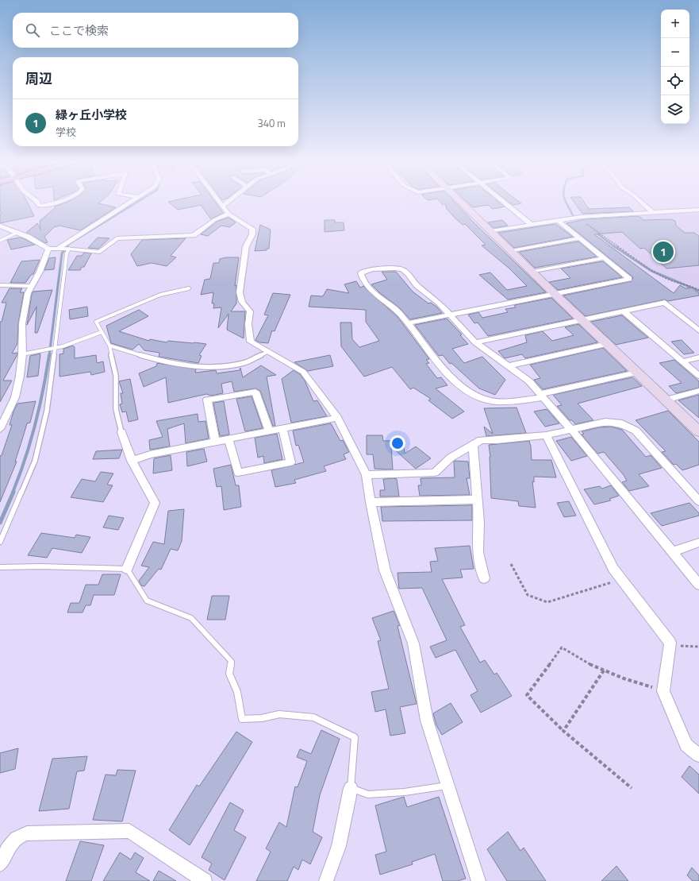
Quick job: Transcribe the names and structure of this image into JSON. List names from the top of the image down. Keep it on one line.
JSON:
{"page":{"map_buttons":["+","−"],"search":"ここで検索","heading":"周辺","list":[{"mark":"1","name":"緑ヶ丘小学校","note":"学校","value":"340 m"}],"pins":"1"}}
